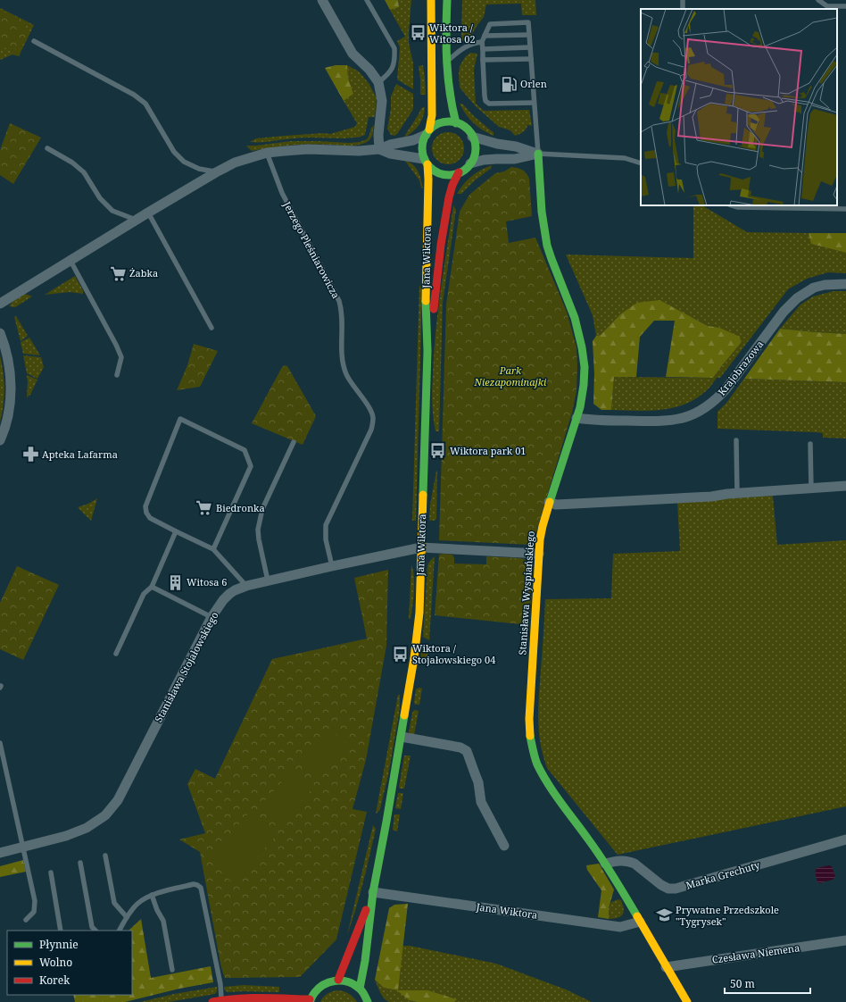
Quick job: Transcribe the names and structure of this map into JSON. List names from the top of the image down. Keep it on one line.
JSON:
{"streets":{"street":["Jana Wiktora","Krajobrazowa","Stanisława Wyspiańskiego","Stanisława Stojałowskiego","Marka Grechuty","Czesława Niemena"],"lane":["Jerzego Pleśniarowicza"]},"crossings":[["Jerzego Pleśniarowicza","Stanisława Stojałowskiego"],["Jana Wiktora","Stanisława Wyspiańskiego"],["Jana Wiktora","Stanisława Stojałowskiego"],["Krajobrazowa","Stanisława Wyspiańskiego"],["Stanisława Wyspiańskiego","Stanisława Stojałowskiego"],["Stanisława Wyspiańskiego","Marka Grechuty"],["Stanisława Wyspiańskiego","Czesława Niemena"]],"parks":["Park Niezapominajki"],"places":{"bus stop":["Wiktora / Witosa 02","Wiktora park 01","Wiktora / Stojałowskiego 04"],"fuel station":["Orlen"],"supermarket":["Żabka","Biedronka"],"pharmacy":["Apteka Lafarma"],"building":["Witosa 6"],"school or university":["Prywatne Przedszkole \"Tygrysek\""]},"legend":["Płynnie","Wolno","Korek"],"scale_bar":"50 m"}
